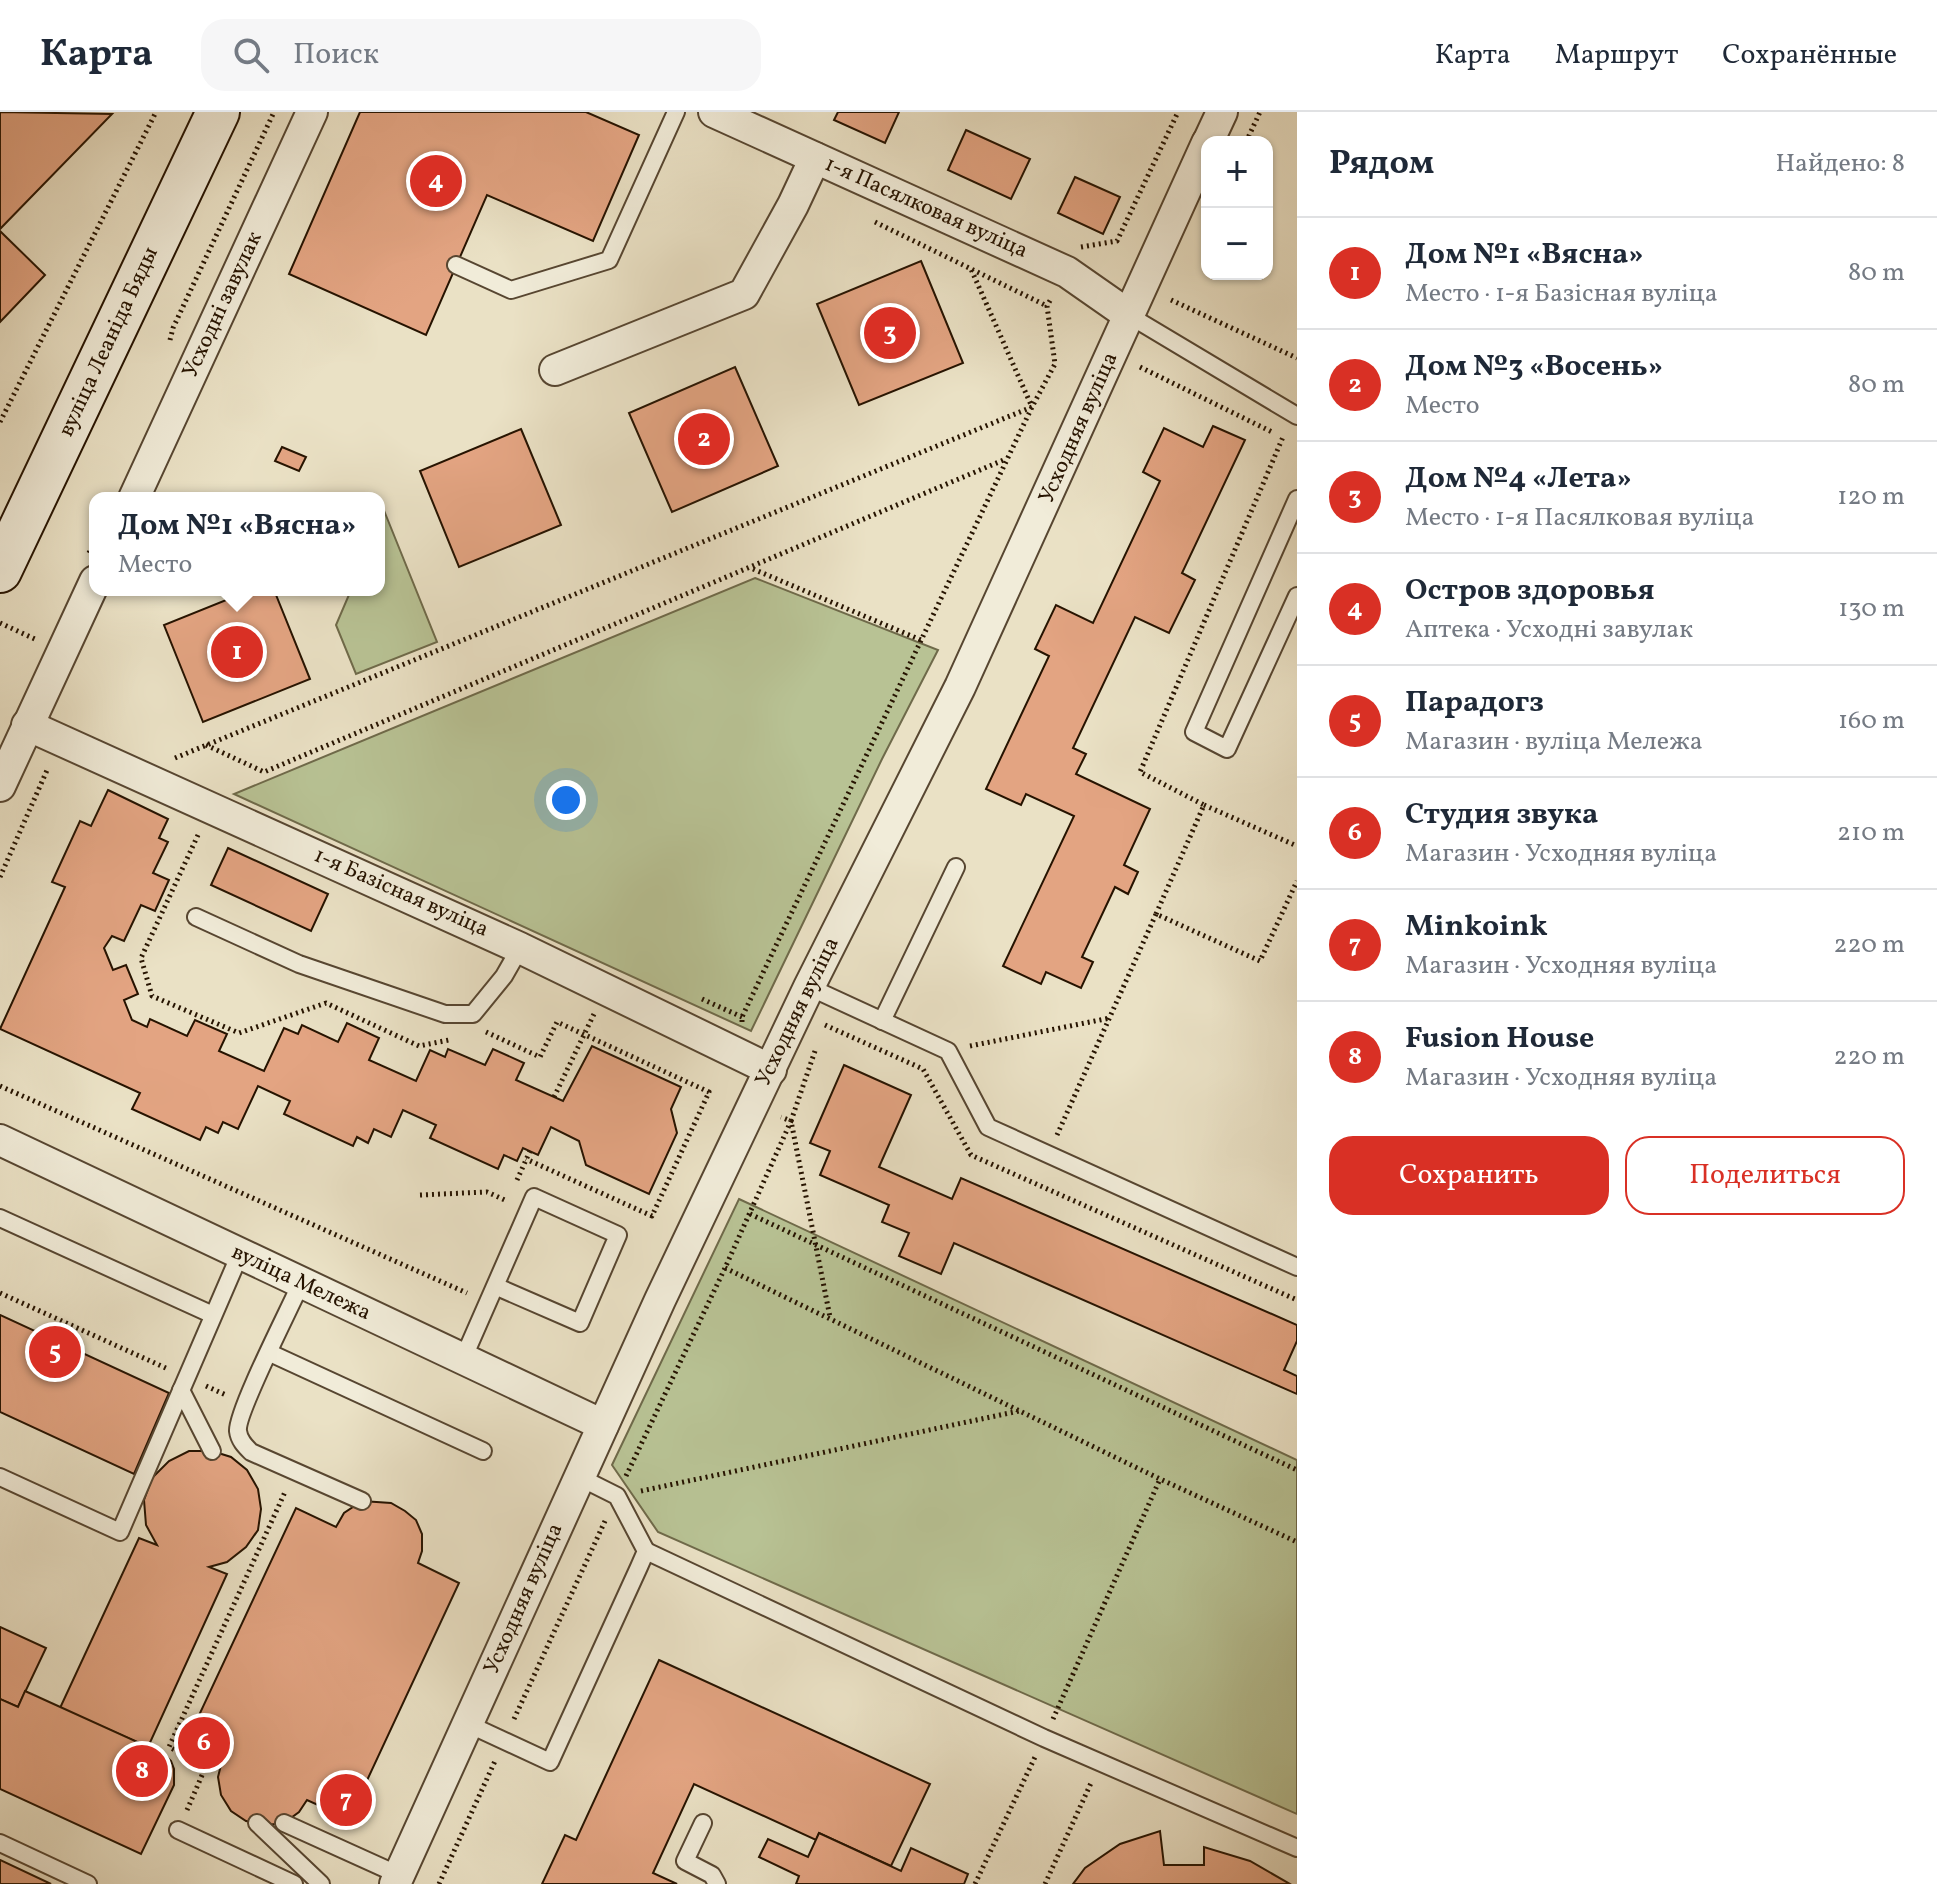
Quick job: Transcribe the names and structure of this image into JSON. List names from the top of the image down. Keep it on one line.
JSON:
{"streets":{"main road":["вуліца Леаніда Бяды"],"street":["1-я Пасялковая вуліца","Усходні завулак","Усходняя вуліца","1-я Базісная вуліца","вуліца Мележа"]},"crossings":[["1-я Пасялковая вуліца","Усходняя вуліца"],["Усходняя вуліца","1-я Базісная вуліца"],["Усходняя вуліца","вуліца Мележа"]],"page":{"header":"Карта","search":"Поиск","nav":["Карта","Маршрут","Сохранённые"],"heading":["Рядом","Найдено: 8"],"map_buttons":["+","−"],"pins":["4","3","2","1","5","6","8","7"],"list":[{"mark":"1","name":"Дом №1 «Вясна»","note":"Место · 1-я Базісная вуліца","value":"80 m"},{"mark":"2","name":"Дом №3 «Восень»","note":"Место","value":"80 m"},{"mark":"3","name":"Дом №4 «Лета»","note":"Место · 1-я Пасялковая вуліца","value":"120 m"},{"mark":"4","name":"Остров здоровья","note":"Аптека · Усходні завулак","value":"130 m"},{"mark":"5","name":"Парадогз","note":"Магазин · вуліца Мележа","value":"160 m"},{"mark":"6","name":"Студия звука","note":"Магазин · Усходняя вуліца","value":"210 m"},{"mark":"7","name":"Minkoink","note":"Магазин · Усходняя вуліца","value":"220 m"},{"mark":"8","name":"Fusion House","note":"Магазин · Усходняя вуліца","value":"220 m"}],"popup":["Дом №1 «Вясна»","Место"],"buttons":["Сохранить","Поделиться"]}}
